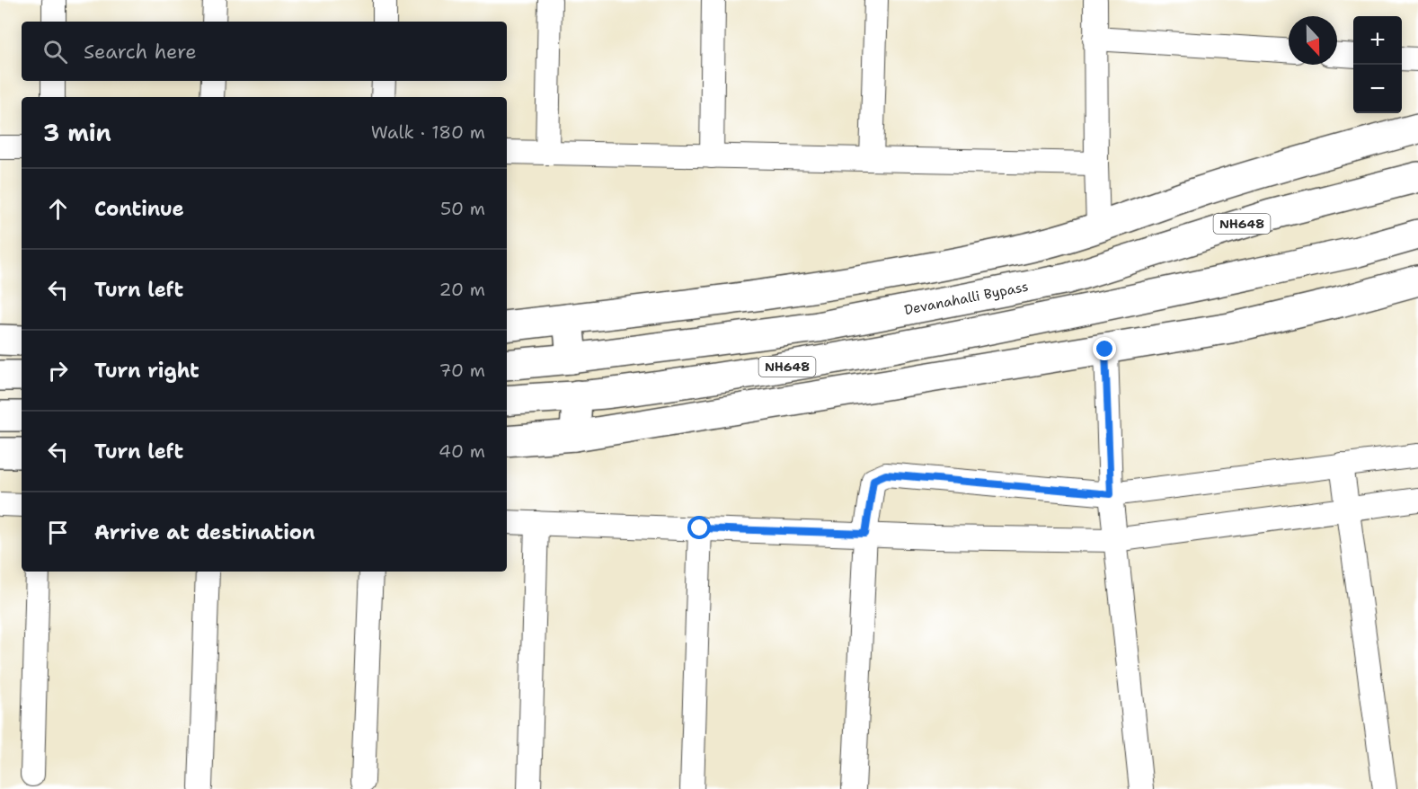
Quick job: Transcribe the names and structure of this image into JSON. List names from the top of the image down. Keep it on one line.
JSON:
{"streets":{"main road":["NH648","Devanahalli Bypass"]},"north":"bottom","page":{"map_buttons":["+","−"],"search":"Search here","heading":["3 min","Walk · 180 m"],"list":[["Continue","50 m"],["Turn left","20 m"],["Turn right","70 m"],["Turn left","40 m"],"Arrive at destination"]}}
